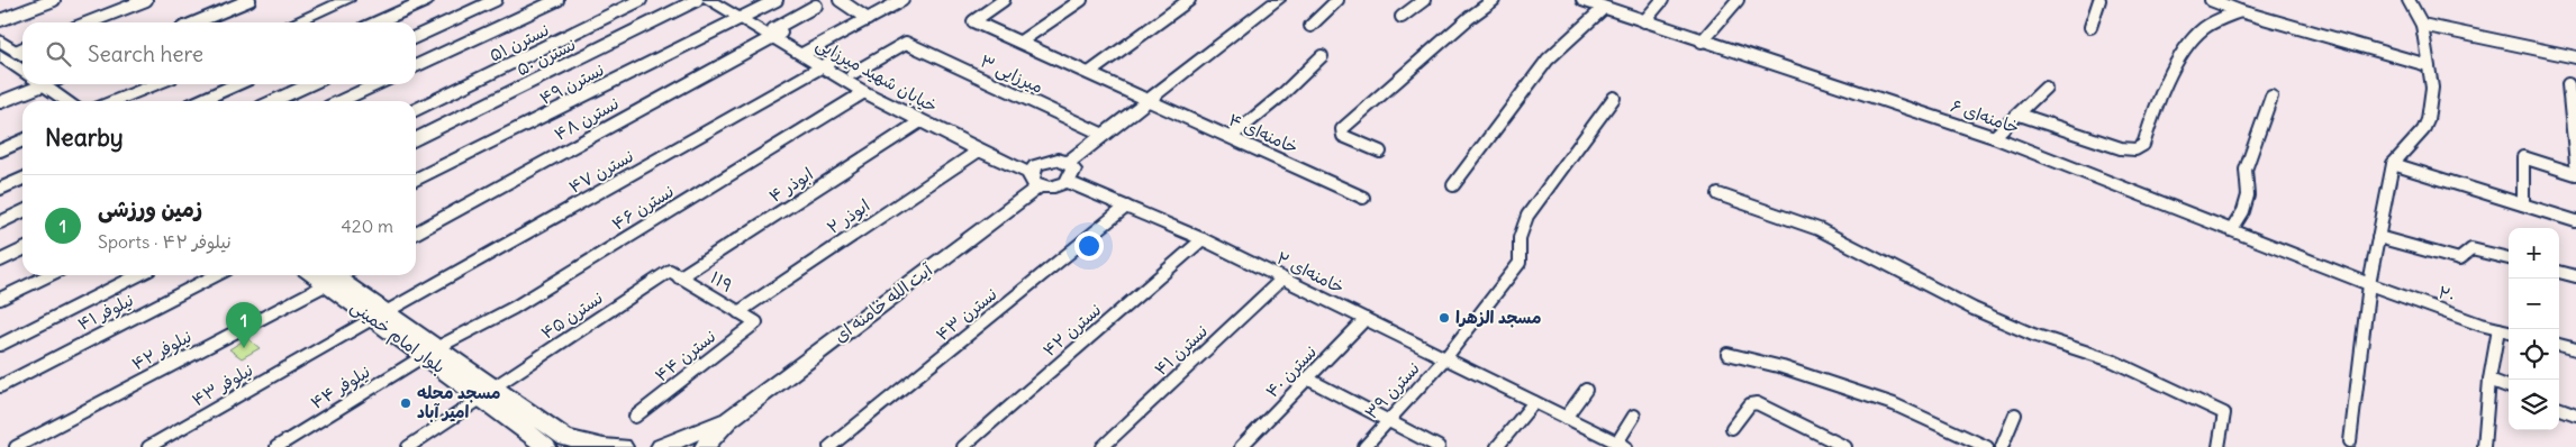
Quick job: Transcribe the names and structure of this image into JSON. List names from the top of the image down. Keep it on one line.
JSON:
{"streets":{"street":["نسترن ۵۱","نسترن ۵۰","میرزایی ۳","خیابان شهید میرزایی","نسترن ۴۹","خامنه‌ای ۶","نسترن ۴۸","خامنه‌ای ۴","نسترن ۴۷","ابوذر ۴","نسترن ۴۶","ابوذر ۲","خامنه‌ای ۲","۱۱۹","۲۰","آیت الله خامنه ای","نیلوفر ۴۱","نسترن ۴۳","نسترن ۴۵","نسترن ۴۲","بلوار امام خمینی","نیلوفر ۴۲","نسترن ۴۱","نسترن ۴۴","نسترن ۴۰","نیلوفر ۴۳","نیلوفر ۴۴","نسترن ۳۹"]},"crossings":[["میرزایی ۳","خیابان شهید میرزایی"],["خیابان شهید میرزایی","نسترن ۴۹"],["خیابان شهید میرزایی","نسترن ۴۸"],["خیابان شهید میرزایی","نسترن ۴۷"],["خیابان شهید میرزایی","ابوذر ۴"],["خیابان شهید میرزایی","نسترن ۴۶"],["خیابان شهید میرزایی","ابوذر ۲"],["خیابان شهید میرزایی","آیت الله خامنه ای"],["خامنه‌ای ۶","۲۰"],["نسترن ۴۷","بلوار امام خمینی"],["نسترن ۴۷","نیلوفر ۴۳"],["ابوذر ۴","۱۱۹"],["ابوذر ۴","نسترن ۴۵"],["نسترن ۴۶","بلوار امام خمینی"],["نسترن ۴۶","نیلوفر ۴۴"],["ابوذر ۲","۱۱۹"],["خامنه‌ای ۲","نسترن ۴۳"],["خامنه‌ای ۲","نسترن ۴۲"],["خامنه‌ای ۲","نسترن ۴۱"],["خامنه‌ای ۲","نسترن ۴۰"],["خامنه‌ای ۲","نسترن ۳۹"],["۱۱۹","نسترن ۴۵"],["۱۱۹","نسترن ۴۴"],["نسترن ۴۵","بلوار امام خمینی"],["بلوار امام خمینی","نیلوفر ۴۲"],["بلوار امام خمینی","نیلوفر ۴۳"],["بلوار امام خمینی","نیلوفر ۴۴"]],"places":["مسجد الزهرا","مسجد محله امیر آباد"],"page":{"search":"Search here","heading":"Nearby","list":[{"mark":"1","name":"زمین ورزشی","note":"Sports · نیلوفر ۴۲","value":"420 m"}],"map_buttons":["+","−"],"pins":"1"}}
